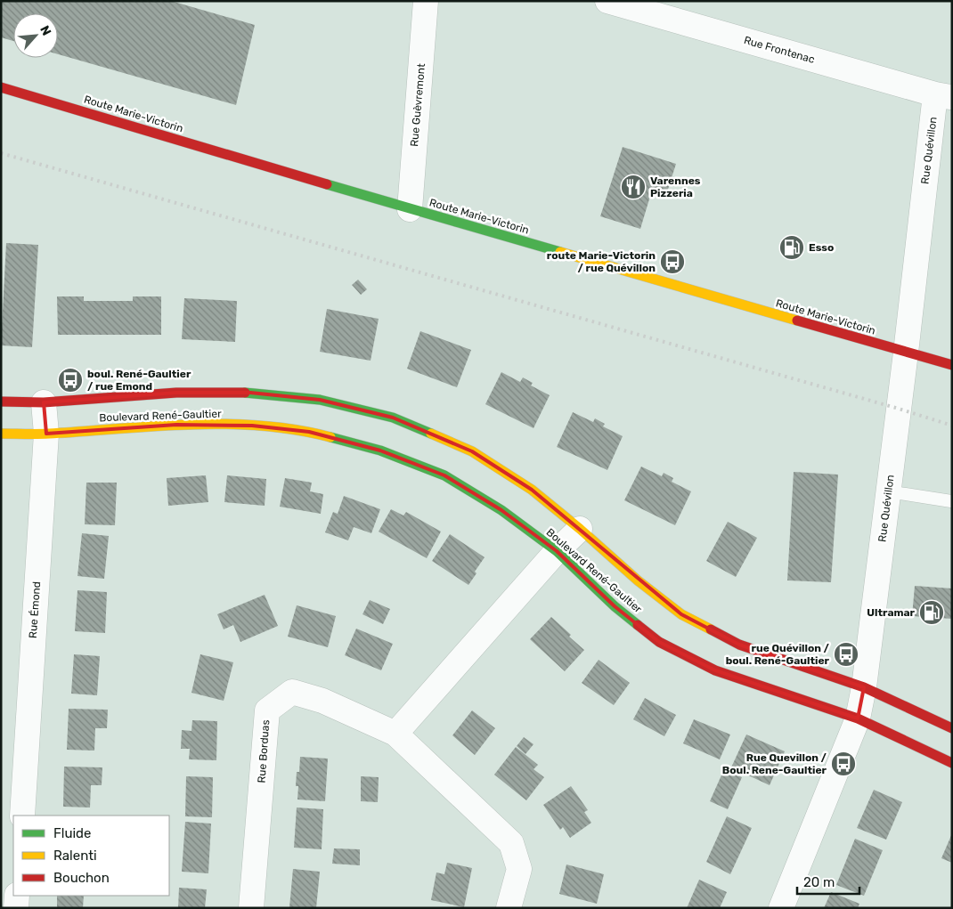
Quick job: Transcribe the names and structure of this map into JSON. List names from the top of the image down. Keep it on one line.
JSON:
{"streets":{"street":["Rue Frontenac","Rue Guèvremont","Route Marie-Victorin","Rue Quévillon","Boulevard René-Gaultier","Rue Émond","Rue Borduas"]},"crossings":[["Rue Frontenac","Rue Quévillon"],["Rue Guèvremont","Route Marie-Victorin"],["Route Marie-Victorin","Rue Quévillon"],["Rue Quévillon","Boulevard René-Gaultier"],["Boulevard René-Gaultier","Rue Émond"]],"places":{"restaurant":["Varennes Pizzeria"],"fuel station":["Esso","Ultramar"],"bus stop":["route Marie-Victorin / rue Quévillon","boul. René-Gaultier / rue Emond","rue Quévillon / boul. René-Gaultier","Rue Quevillon / Boul. Rene-Gaultier"]},"legend":["Fluide","Ralenti","Bouchon"],"scale_bar":"20 m","north":"top right"}
